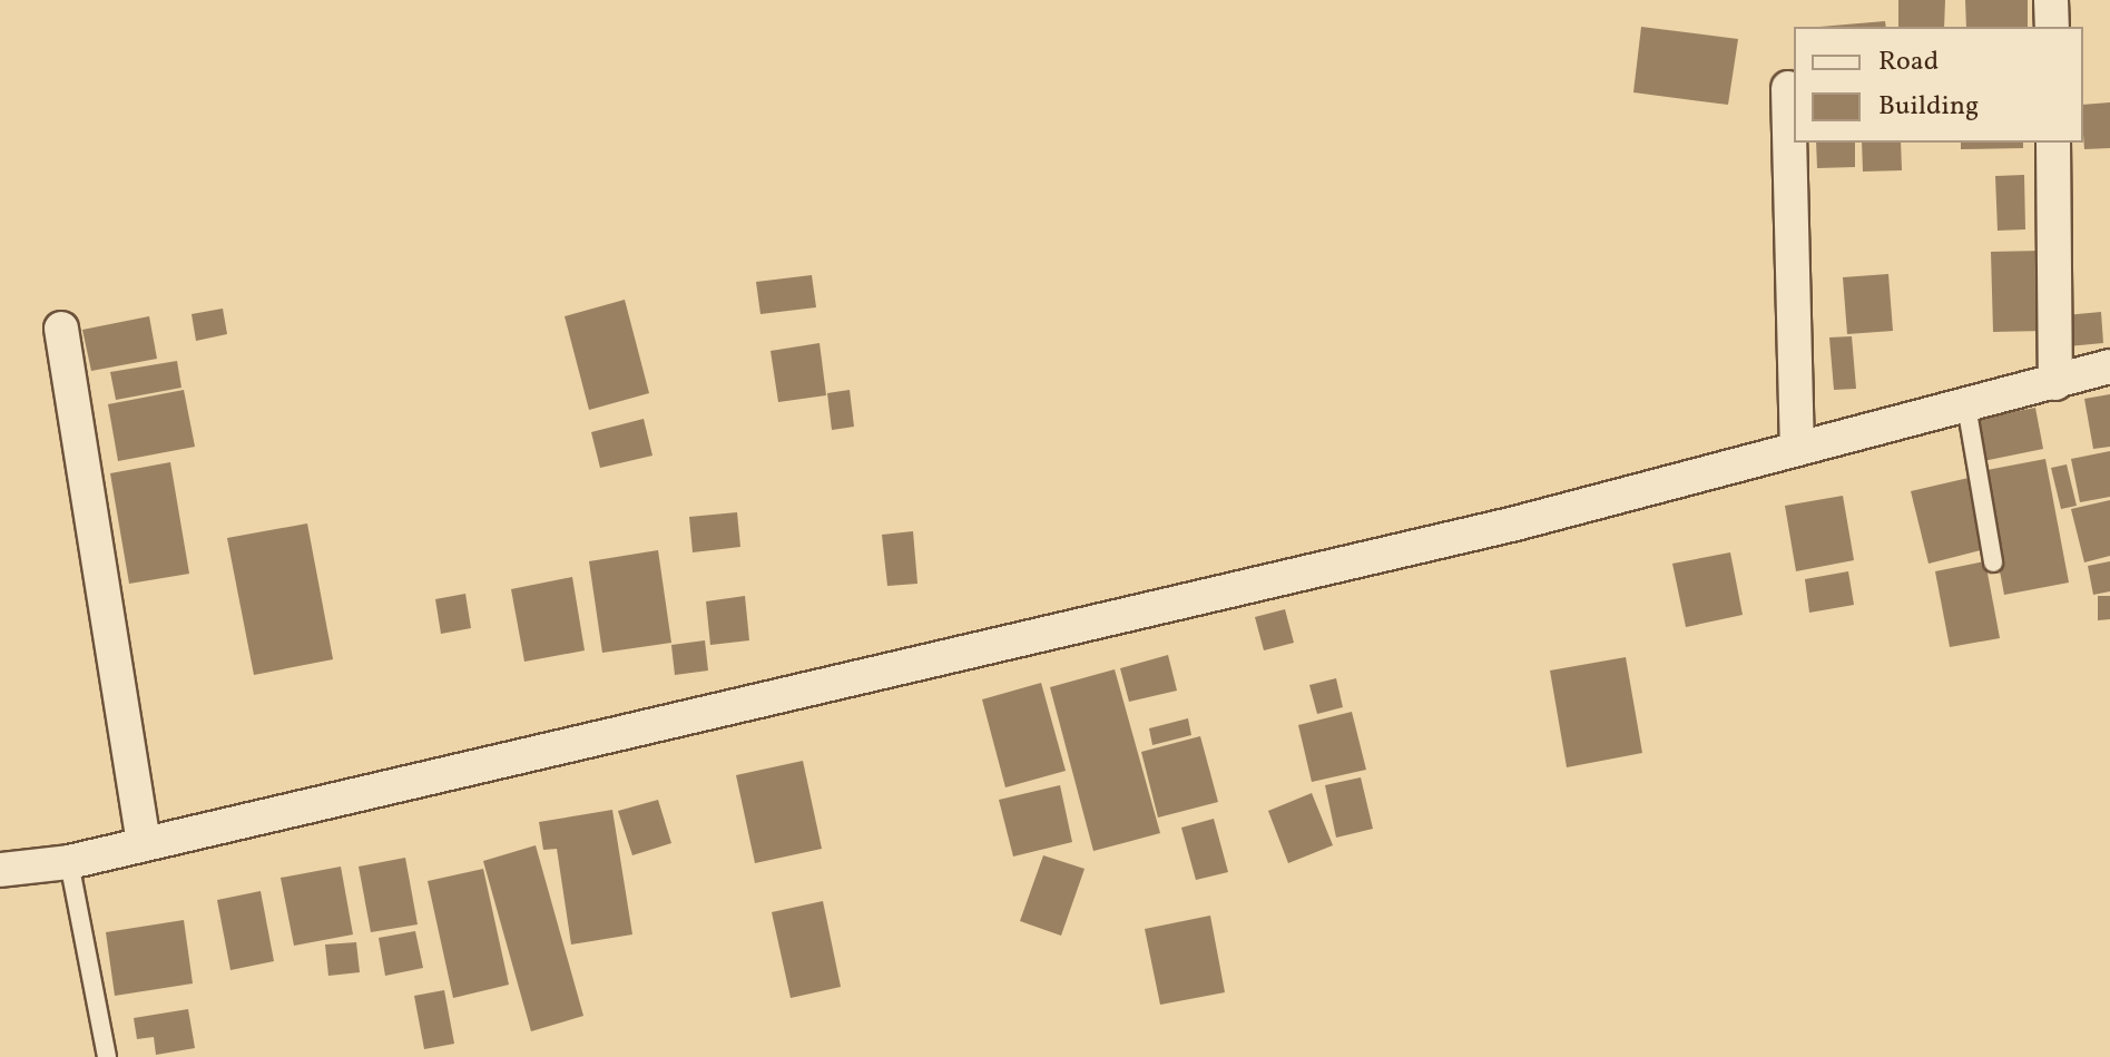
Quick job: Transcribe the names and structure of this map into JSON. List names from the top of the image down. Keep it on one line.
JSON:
{"legend":["Road","Building"]}
